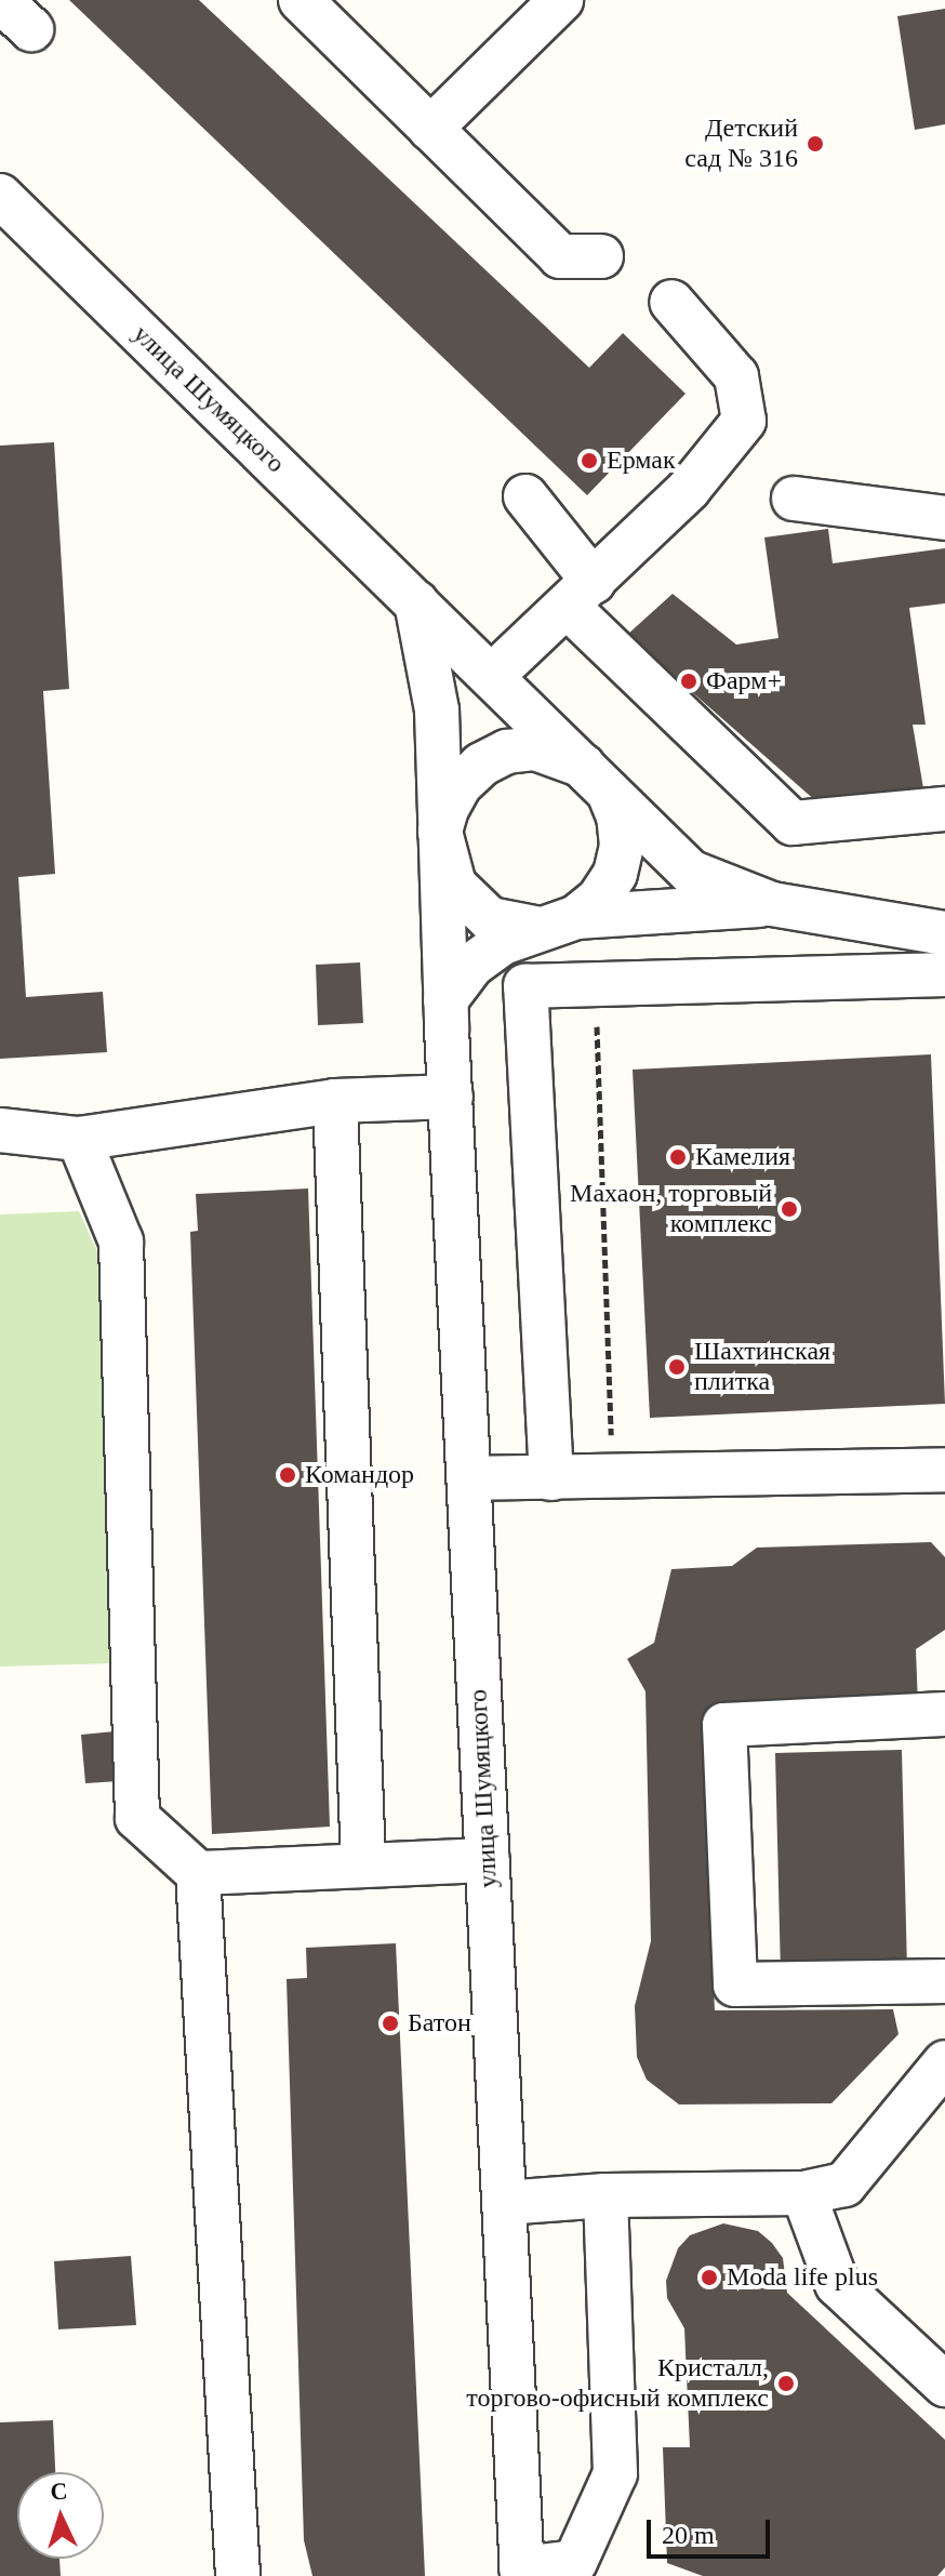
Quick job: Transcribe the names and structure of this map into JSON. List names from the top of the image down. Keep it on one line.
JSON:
{"streets":{"street":["улица Шумяцкого"]},"places":["Детский сад № 316","Ермак","Фарм+","Камелия","Махаон, торговый комплекс","Шахтинская плитка","Командор","Батон","Moda life plus","Кристалл, торгово-офисный комплекс"],"scale_bar":"20 m","north":"top"}
